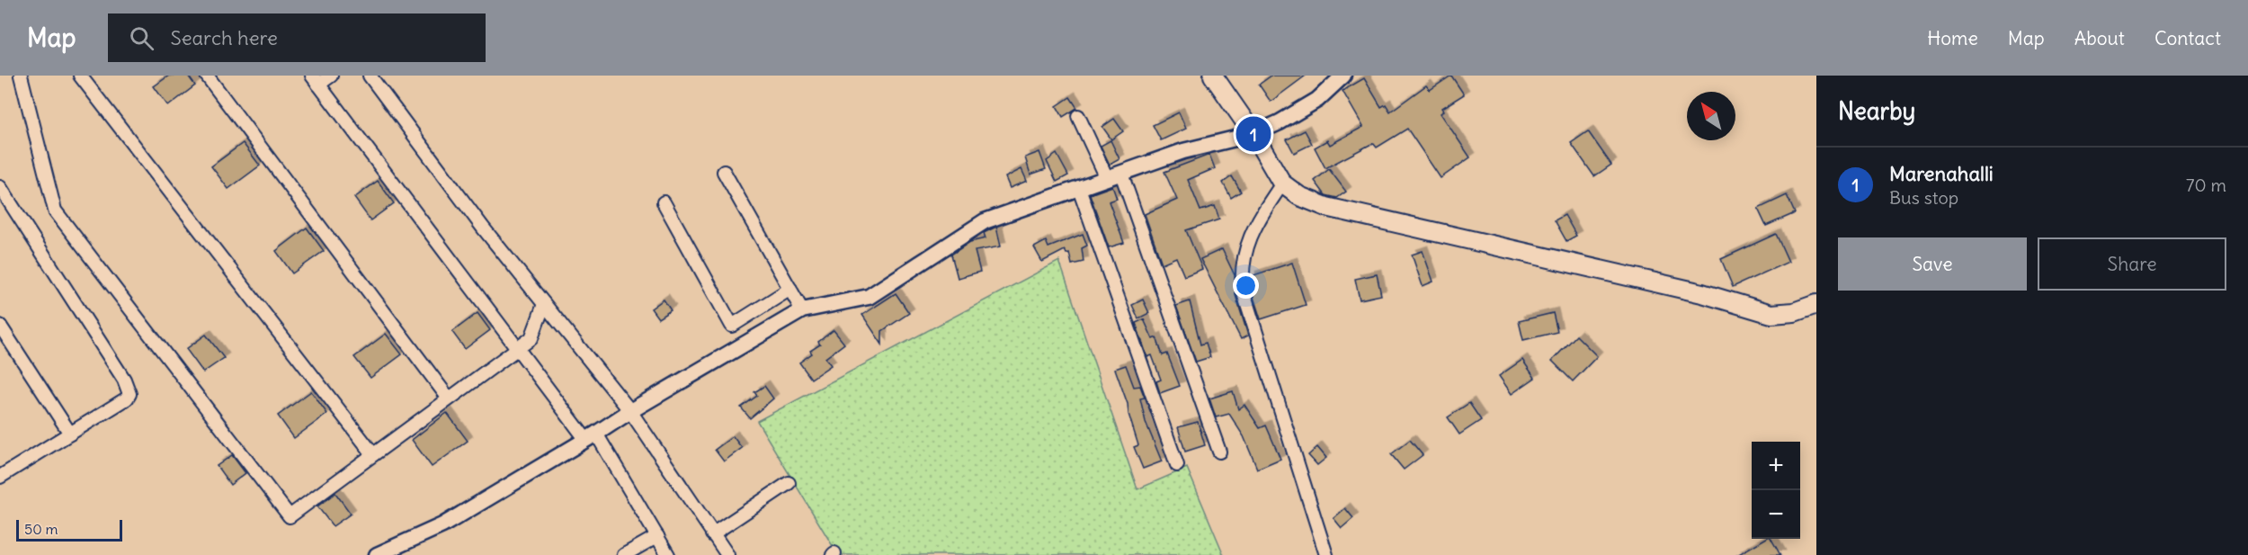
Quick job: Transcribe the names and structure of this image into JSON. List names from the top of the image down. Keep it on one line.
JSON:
{"scale_bar":"50 m","north":"top left","page":{"header":"Map","search":"Search here","nav":["Home","Map","About","Contact"],"heading":"Nearby","pins":"1","list":[{"mark":"1","name":"Marenahalli","note":"Bus stop","value":"70 m"}],"buttons":["Save","Share"],"map_buttons":["+","−"],"scale":"50 m"}}
